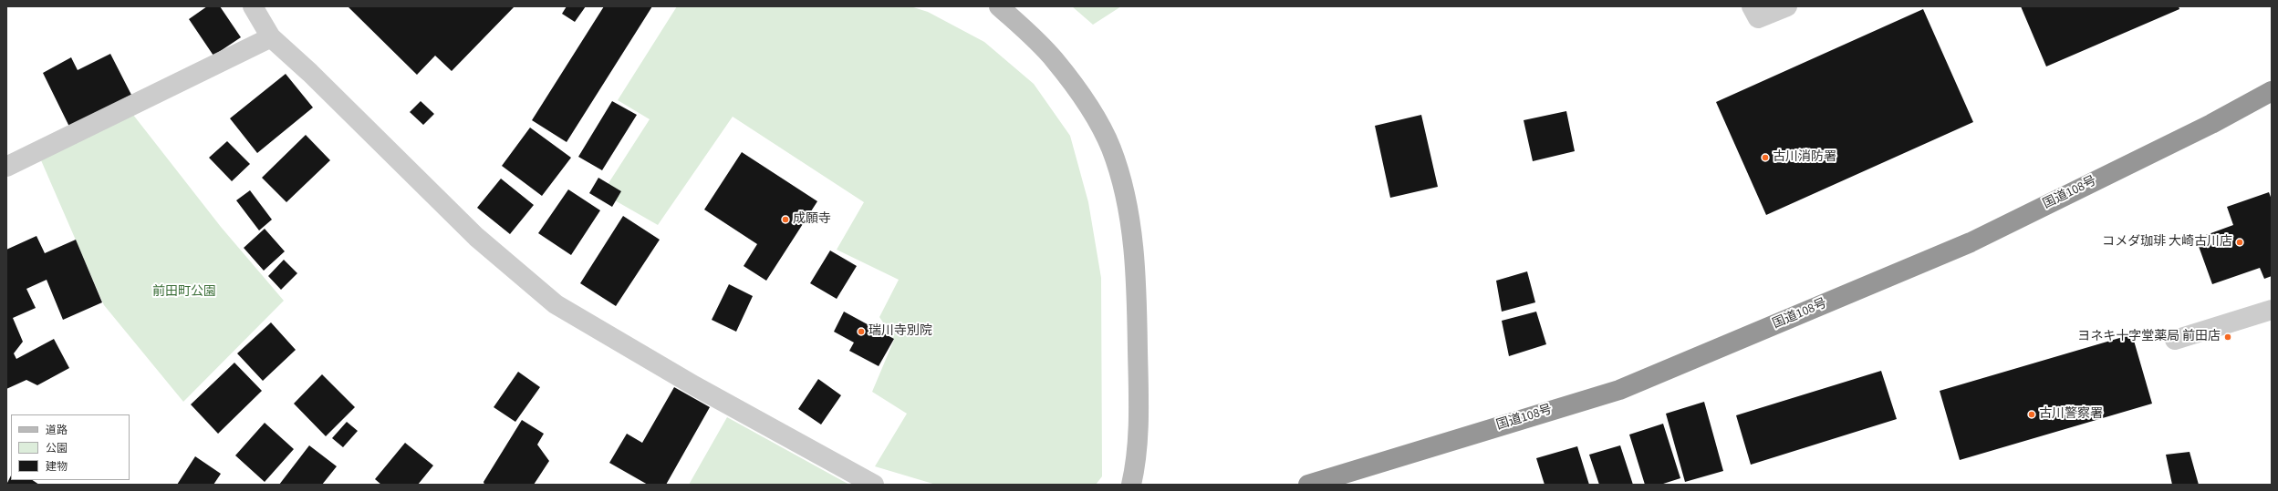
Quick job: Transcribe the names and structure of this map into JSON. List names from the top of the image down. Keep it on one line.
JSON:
{"streets":{"highway":["国道108号"]},"parks":["前田町公園"],"places":["古川消防署","成願寺","コメダ珈琲 大崎古川店","瑞川寺別院","ヨネキ十字堂薬局 前田店","古川警察署"],"legend":["道路","公園","建物"]}
